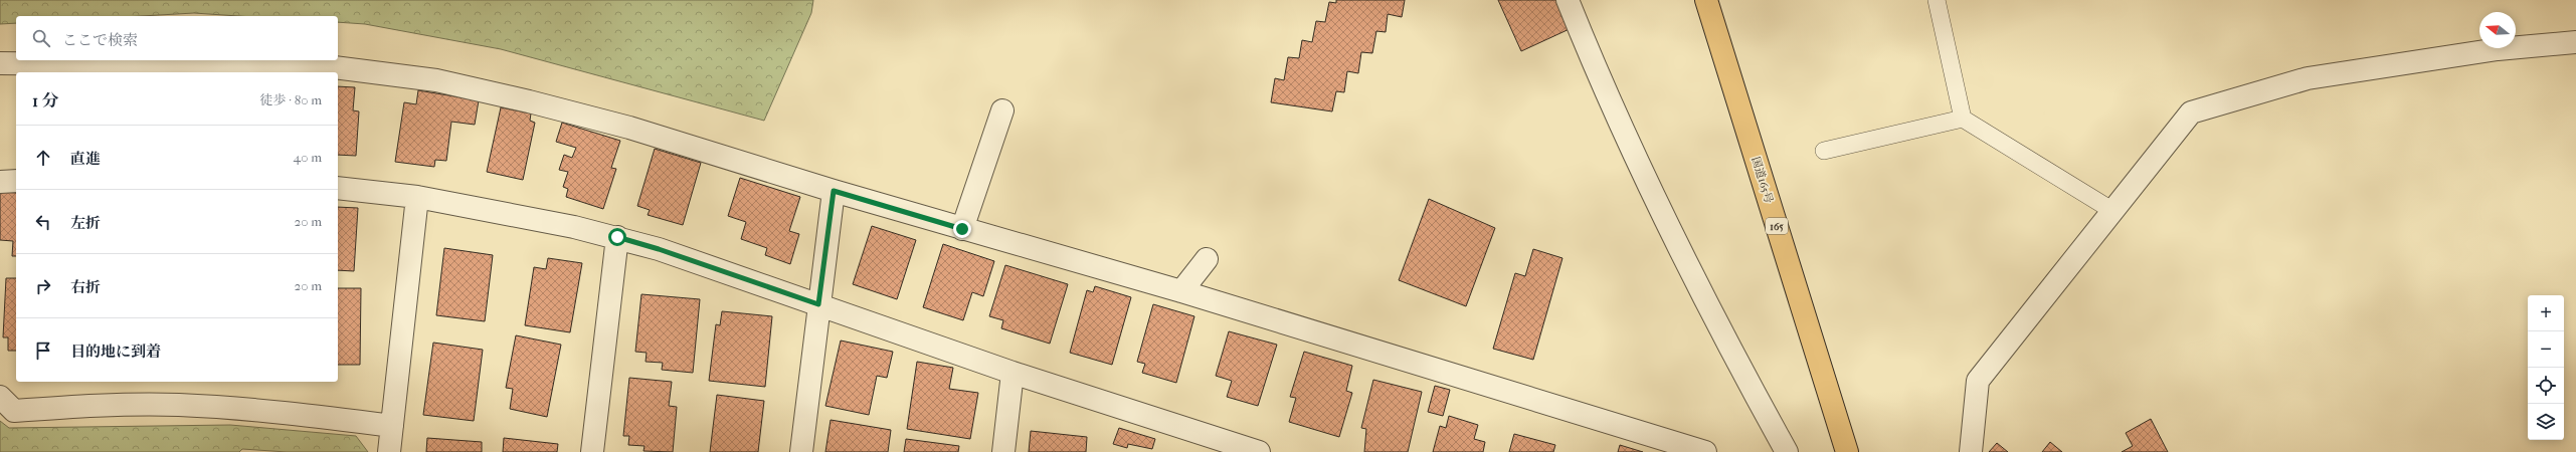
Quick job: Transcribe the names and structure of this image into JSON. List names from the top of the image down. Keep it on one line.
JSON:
{"streets":{"highway":["国道165号","165"]},"north":"left","page":{"search":"ここで検索","heading":["1 分","徒歩 · 80 m"],"list":[["直進","40 m"],["左折","20 m"],["右折","20 m"],"目的地に到着"],"map_buttons":["+","−"]}}
